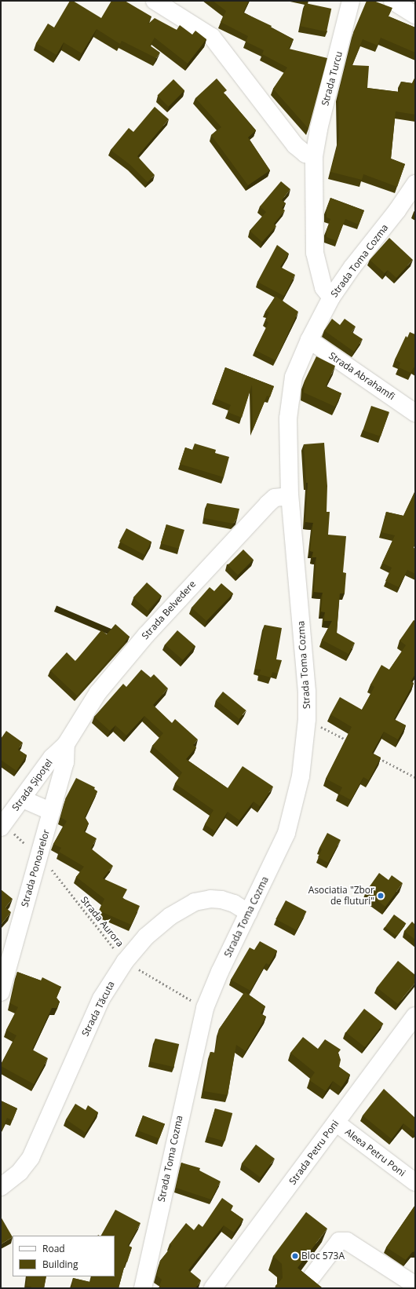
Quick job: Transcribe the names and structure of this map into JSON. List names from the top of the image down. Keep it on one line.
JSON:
{"streets":{"street":["Strada Turcu","Strada Toma Cozma","Strada Abrahamfi","Strada Belvedere","Strada Șipoțel","Strada Ponoarelor","Strada Tăcuta","Strada Petru Poni","Aleea Petru Poni"],"path":["Strada Aurora"]},"crossings":[["Strada Turcu","Strada Toma Cozma"],["Strada Toma Cozma","Strada Abrahamfi"],["Strada Toma Cozma","Strada Belvedere"],["Strada Toma Cozma","Strada Aurora"],["Strada Toma Cozma","Strada Tăcuta"],["Strada Belvedere","Strada Șipoțel"],["Strada Belvedere","Strada Ponoarelor"],["Strada Șipoțel","Strada Ponoarelor"],["Strada Șipoțel","Strada Aurora"],["Strada Ponoarelor","Strada Aurora"],["Strada Aurora","Strada Tăcuta"],["Strada Petru Poni","Aleea Petru Poni"]],"places":["Asociatia \"Zbor de fluturi\"","Bloc 573A"],"legend":["Road","Building"]}
